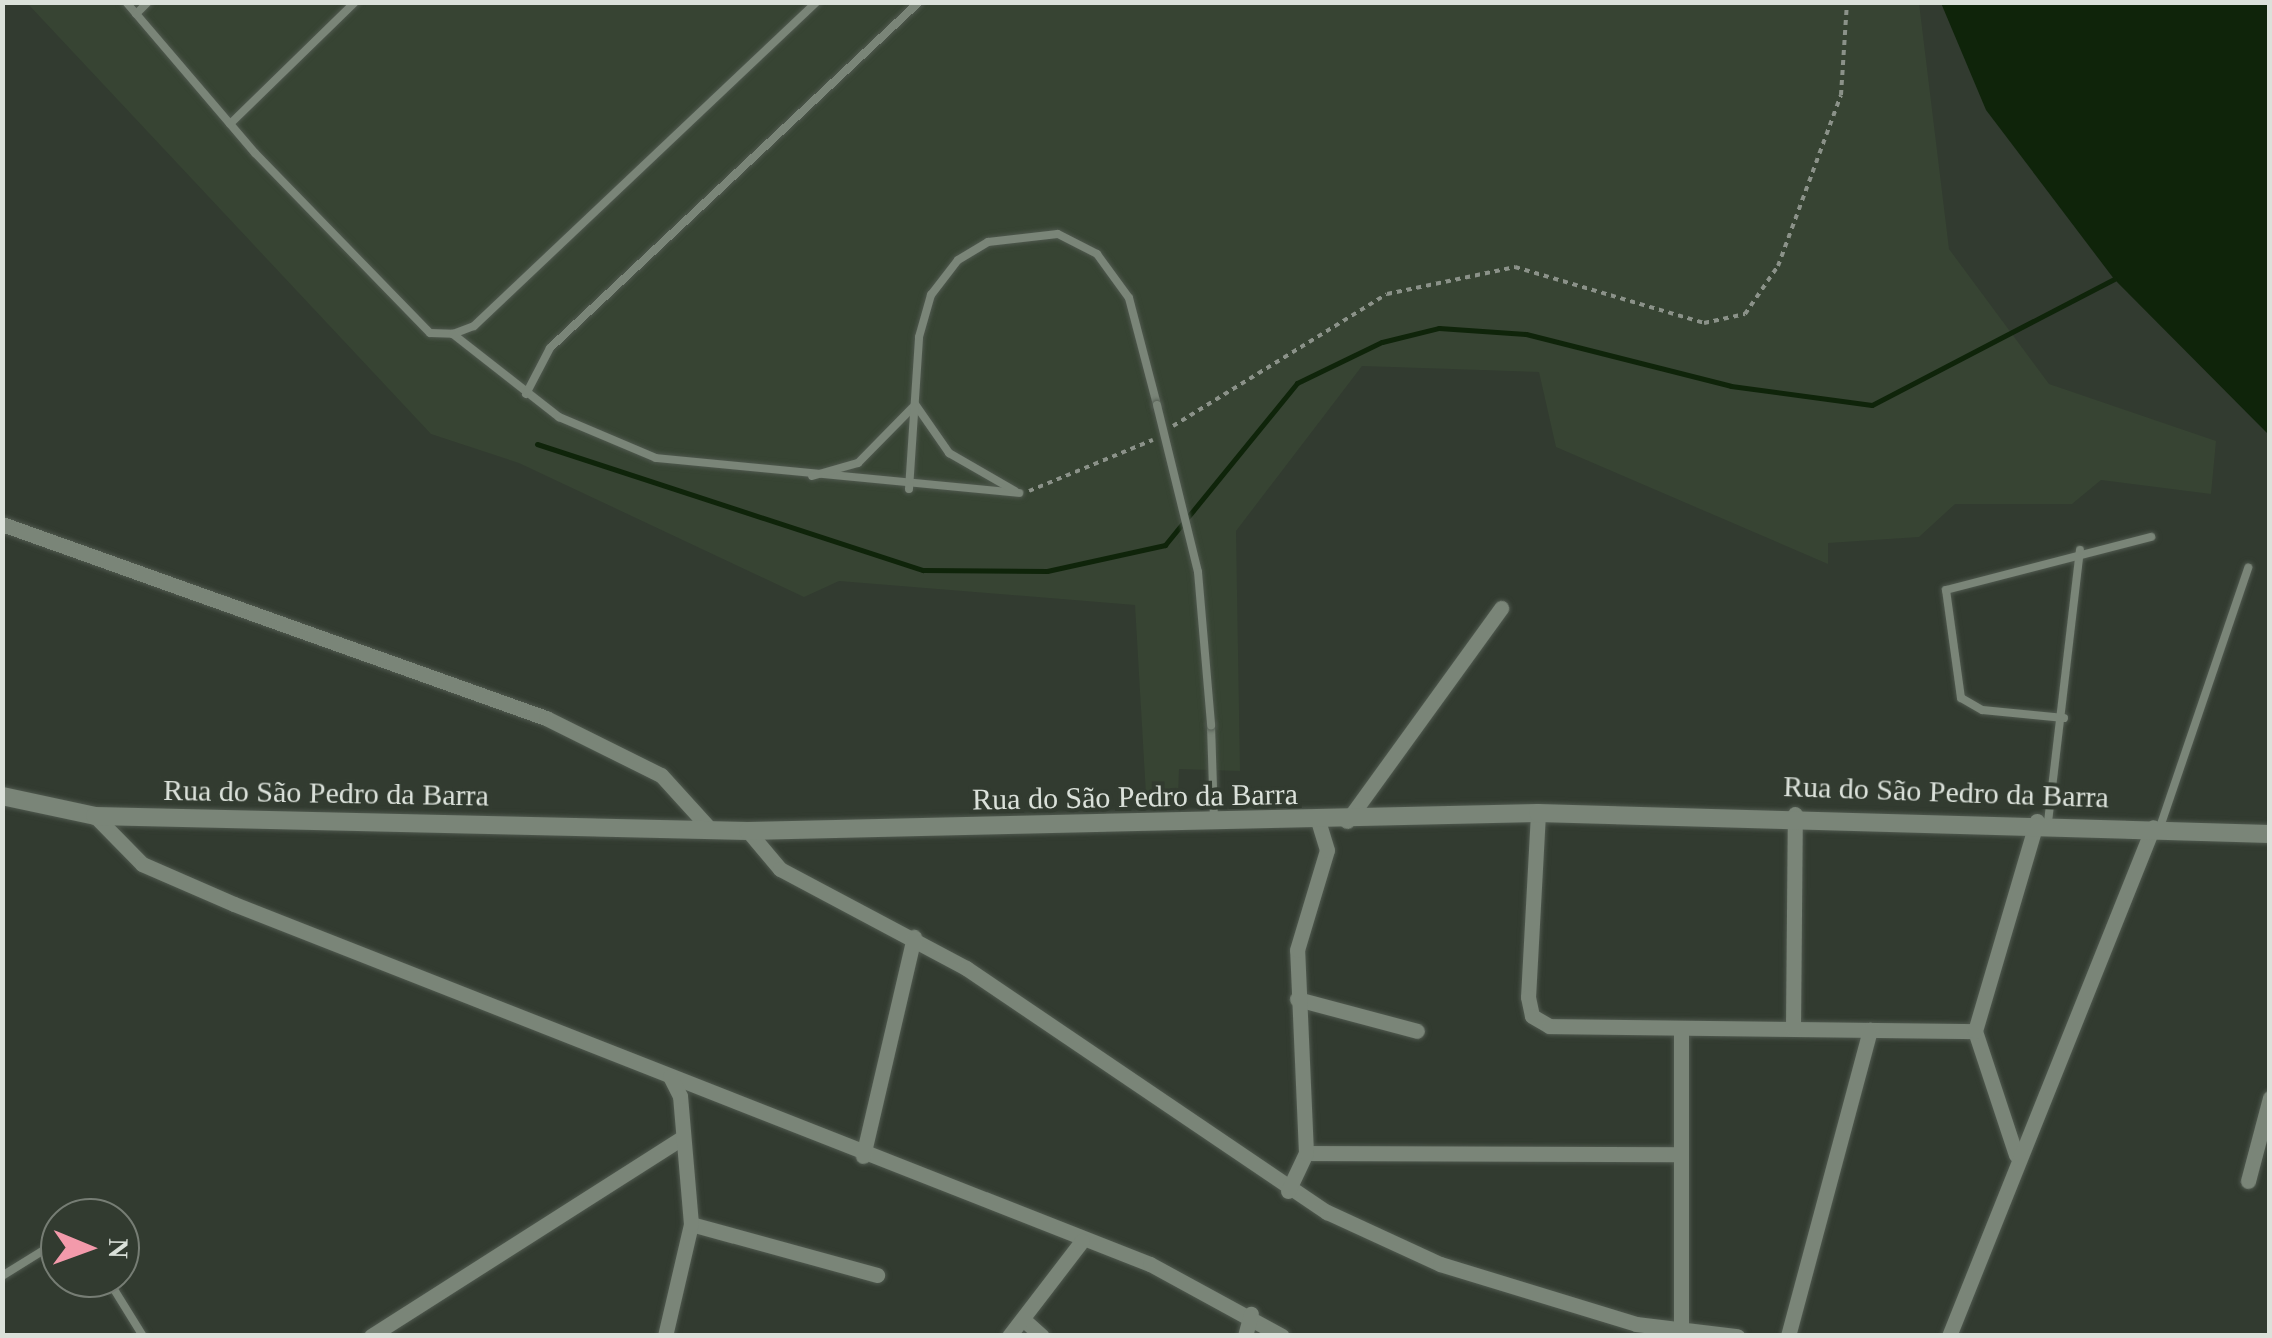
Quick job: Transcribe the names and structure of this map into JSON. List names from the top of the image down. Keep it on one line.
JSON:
{"streets":{"street":["Rua do São Pedro da Barra"]},"north":"right"}
